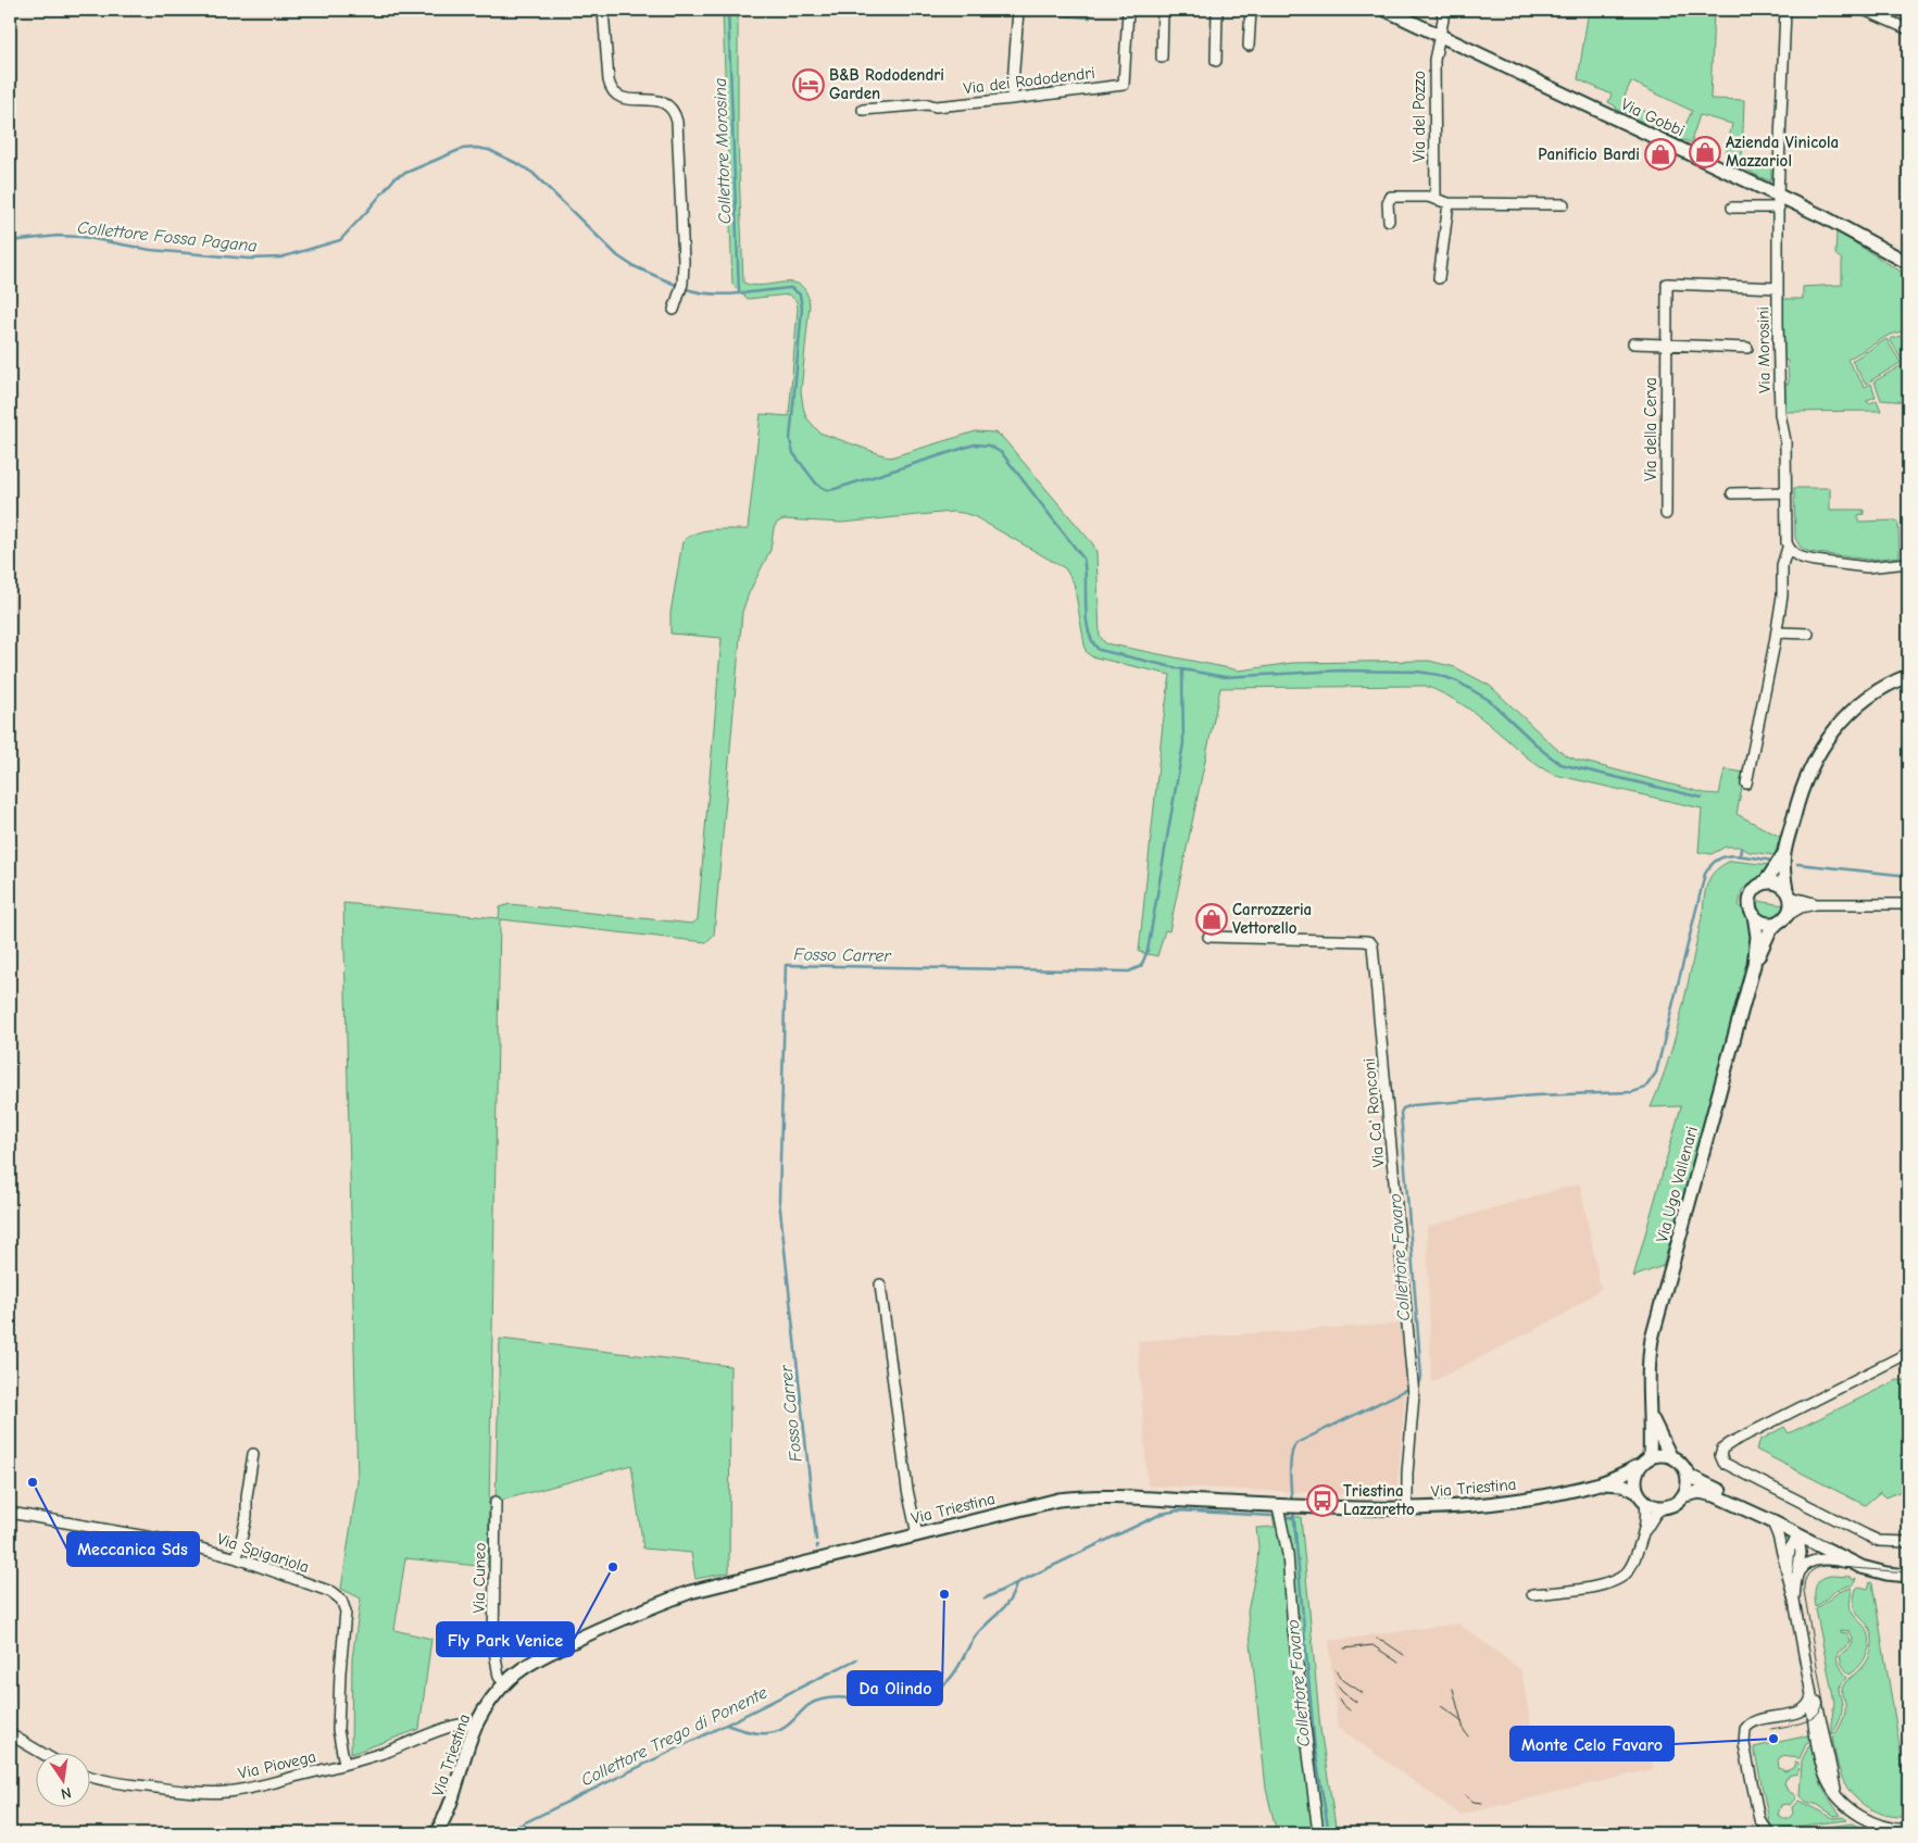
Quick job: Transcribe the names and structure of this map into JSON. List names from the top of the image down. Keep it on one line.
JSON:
{"streets":{"street":["Via dei Rododendri","Via del Pozzo","Via Gobbi","Via Morosini","Via della Cerva","Via Ca' Ronconi","Via Ugo Vallenari","Via Triestina","Via Spigariola","Via Cuneo","Via Piovega"]},"crossings":[["Via del Pozzo","Via Gobbi"],["Via Gobbi","Via Morosini"],["Via Morosini","Via della Cerva"],["Via Ca' Ronconi","Via Triestina"],["Via Ugo Vallenari","Via Triestina"],["Via Triestina","Via Cuneo"],["Via Triestina","Via Piovega"],["Via Spigariola","Via Piovega"]],"water":["Collettore Morosina","Collettore Fossa Pagana","Fosso Carrer","Collettore Favaro","Collettore Trego di Ponente"],"places":{"hotel":["B&B Rododendri Garden"],"shop":["Azienda Vinicola Mazzariol","Panificio Bardi","Carrozzeria Vettorello"],"other":["Meccanica Sds","Fly Park Venice","Da Olindo","Monte Celo Favaro"],"bus stop":["Triestina Lazzaretto"]},"north":"bottom"}
